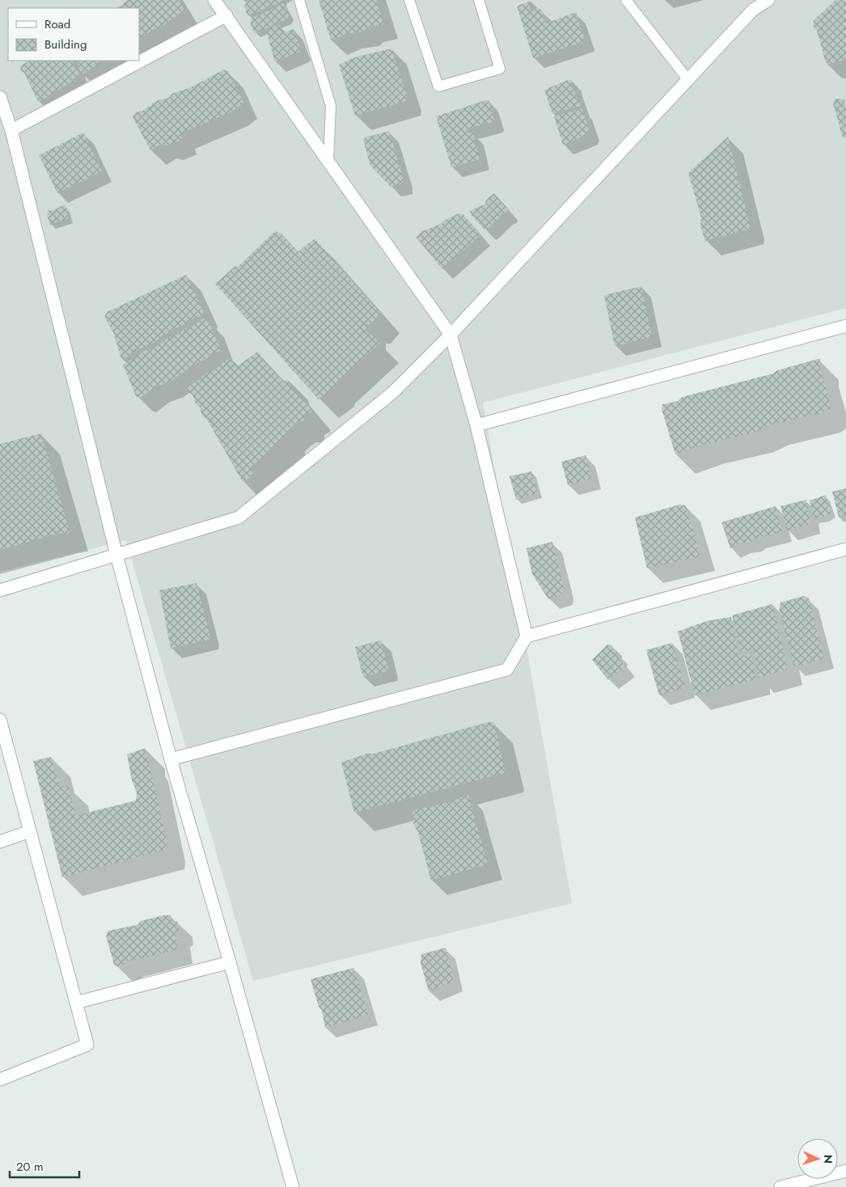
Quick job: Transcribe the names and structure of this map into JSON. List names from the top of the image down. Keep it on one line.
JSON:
{"legend":["Road","Building"],"scale_bar":"20 m","north":"right"}
